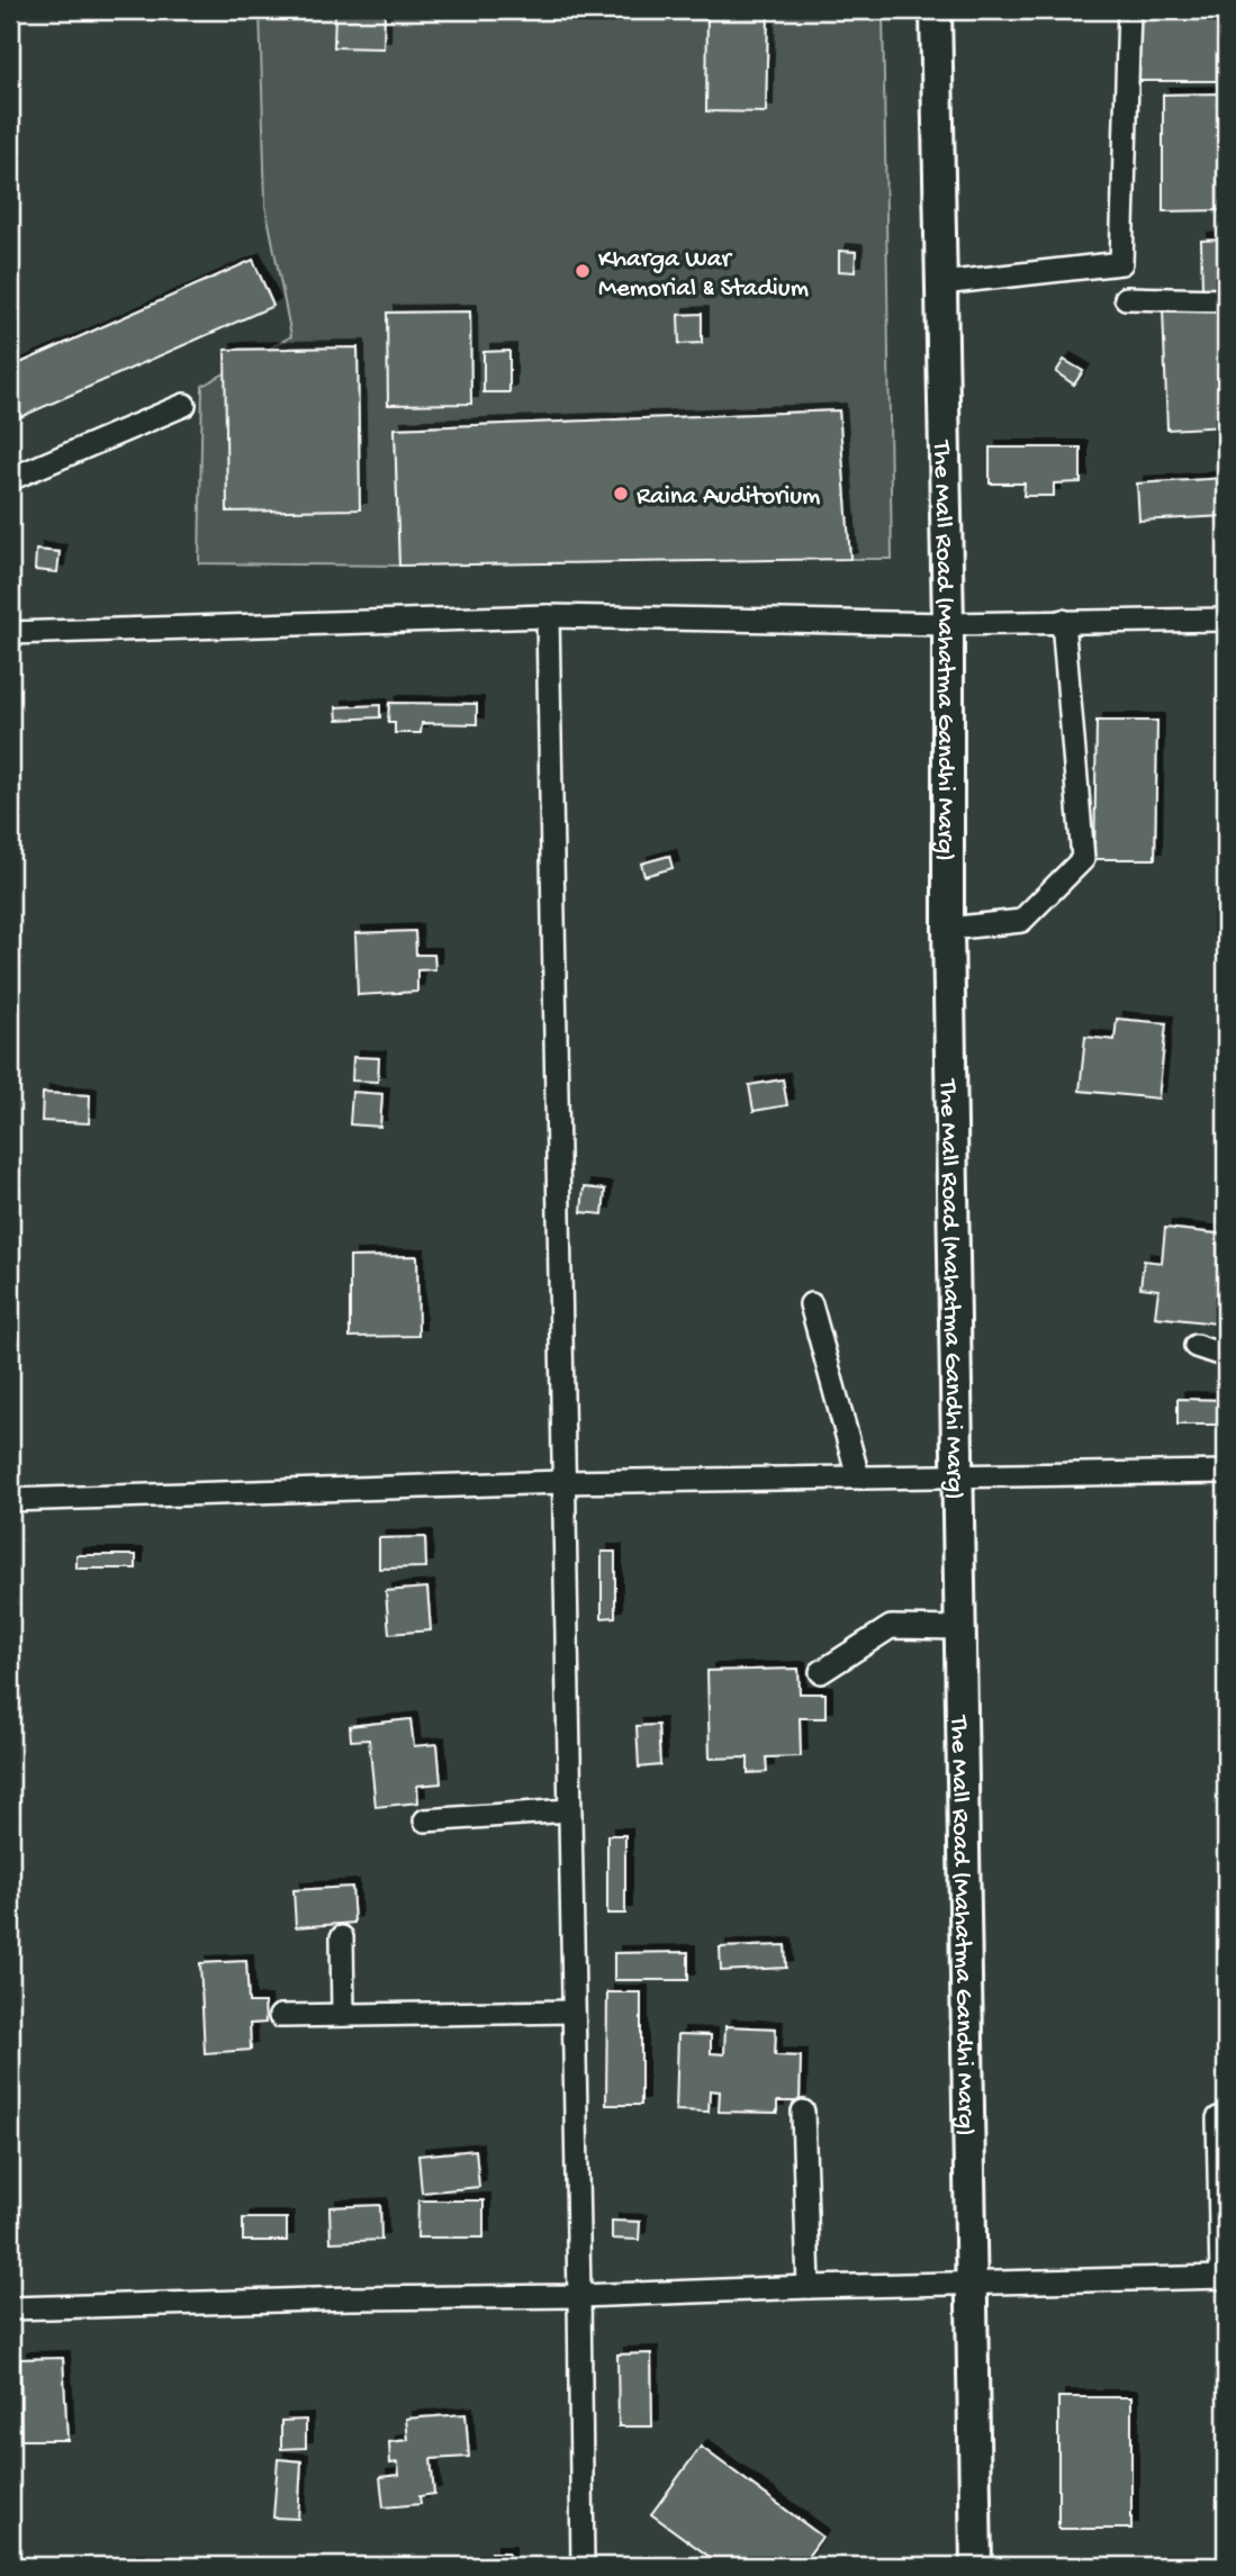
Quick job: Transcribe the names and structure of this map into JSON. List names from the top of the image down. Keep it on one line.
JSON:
{"streets":{"street":["The Mall Road (Mahatma Gandhi Marg)"]},"places":["Kharga War Memorial & Stadium","Raina Auditorium"]}
